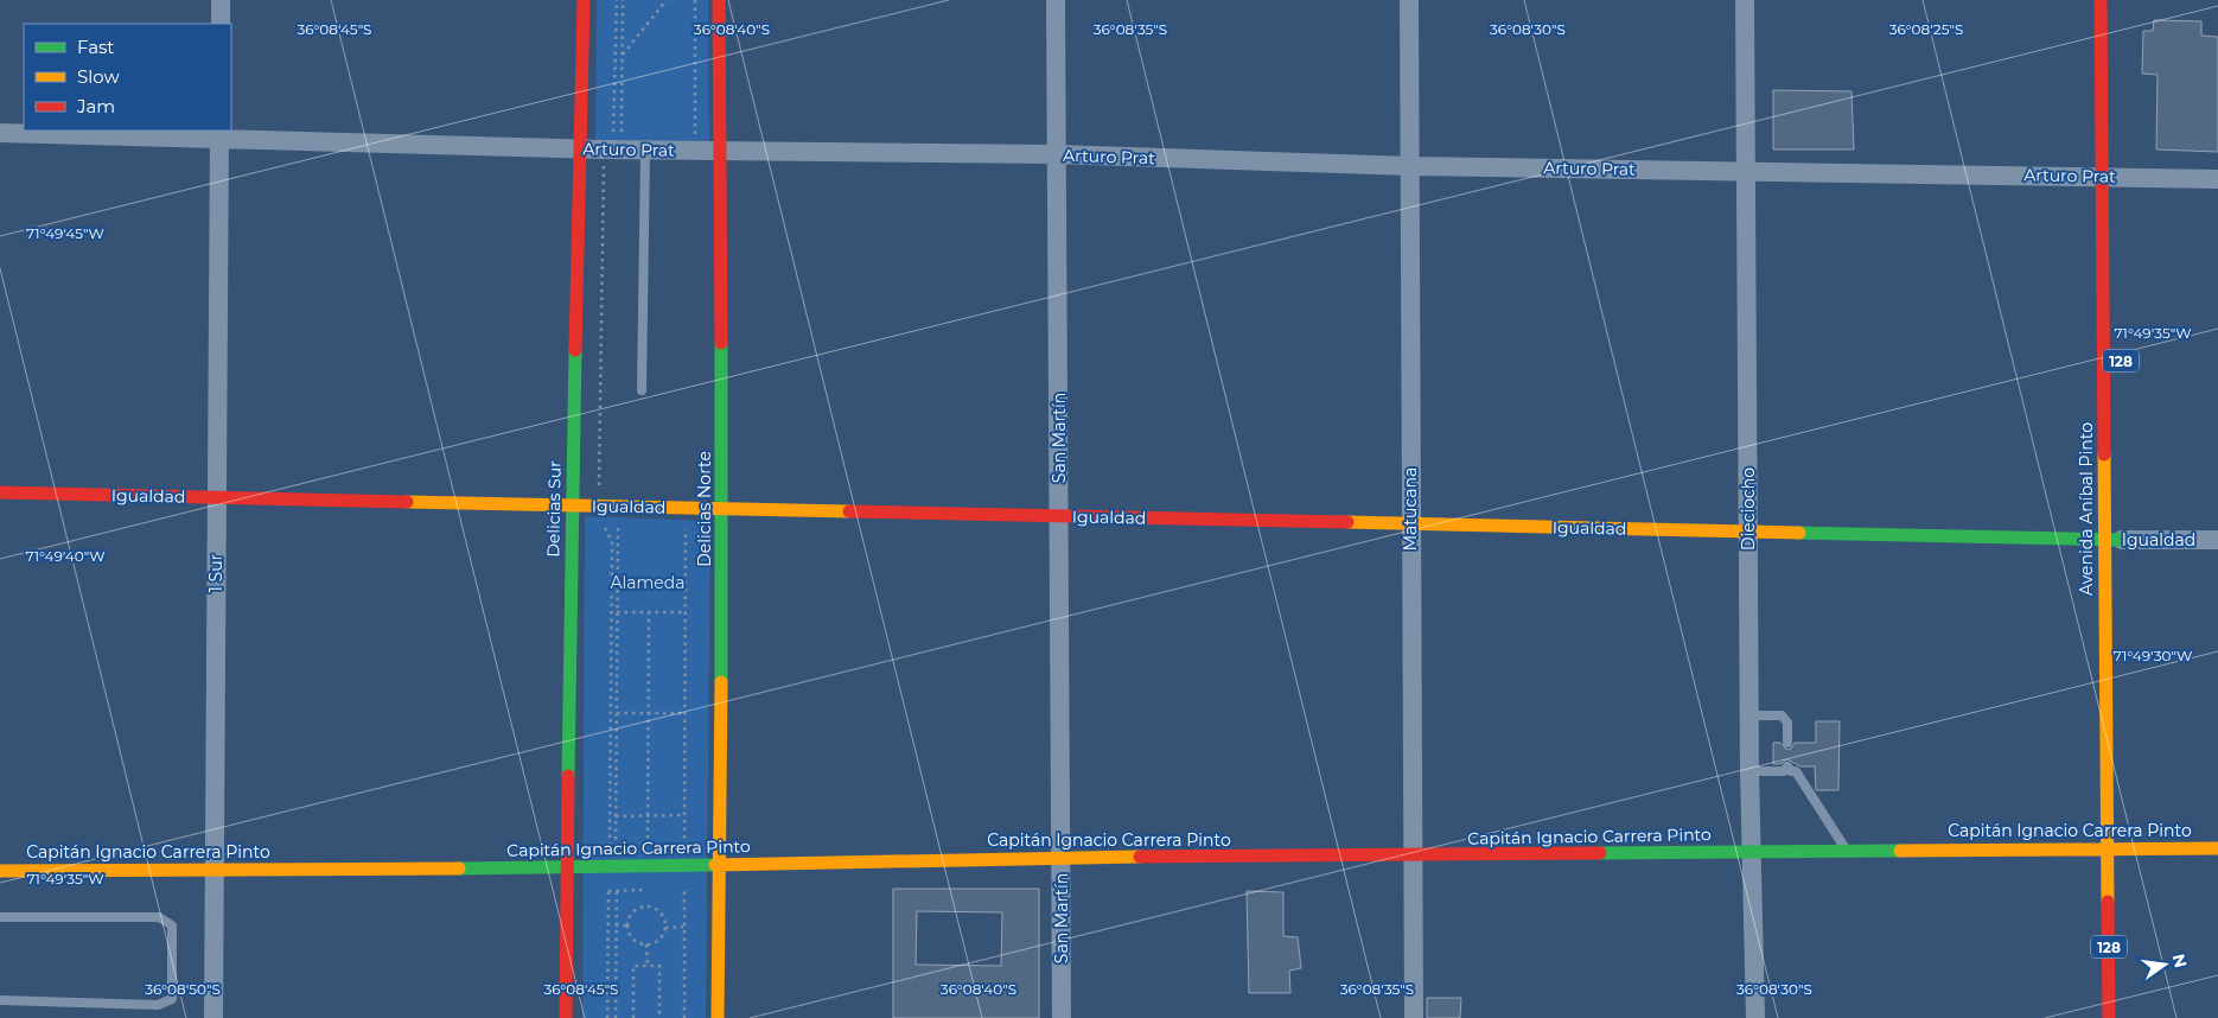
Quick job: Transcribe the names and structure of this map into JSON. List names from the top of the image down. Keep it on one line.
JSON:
{"streets":{"street":["Arturo Prat","128","San Martín","Igualdad","Delicias Sur","Delicias Norte","Matucana","Dieciocho","Avenida Aníbal Pinto","1 Sur","Capitán Ignacio Carrera Pinto"]},"crossings":[["Arturo Prat","San Martín"],["Arturo Prat","Delicias Sur"],["Arturo Prat","Delicias Norte"],["Arturo Prat","Matucana"],["Arturo Prat","Dieciocho"],["Arturo Prat","Avenida Aníbal Pinto"],["Arturo Prat","1 Sur"],["San Martín","Igualdad"],["San Martín","Capitán Ignacio Carrera Pinto"],["Igualdad","Delicias Sur"],["Igualdad","Delicias Norte"],["Igualdad","Matucana"],["Igualdad","Dieciocho"],["Igualdad","Avenida Aníbal Pinto"],["Igualdad","1 Sur"],["Delicias Sur","Capitán Ignacio Carrera Pinto"],["Delicias Norte","Capitán Ignacio Carrera Pinto"],["Matucana","Capitán Ignacio Carrera Pinto"],["Dieciocho","Capitán Ignacio Carrera Pinto"],["Avenida Aníbal Pinto","Capitán Ignacio Carrera Pinto"],["1 Sur","Capitán Ignacio Carrera Pinto"]],"parks":["Alameda"],"legend":["Fast","Slow","Jam"],"north":"right","coordinates":["36°08'45\"S","36°08'40\"S","36°08'35\"S","36°08'30\"S","36°08'25\"S","71°49'45\"W","71°49'35\"W","71°49'40\"W","71°49'30\"W","36°08'50\"S"]}
